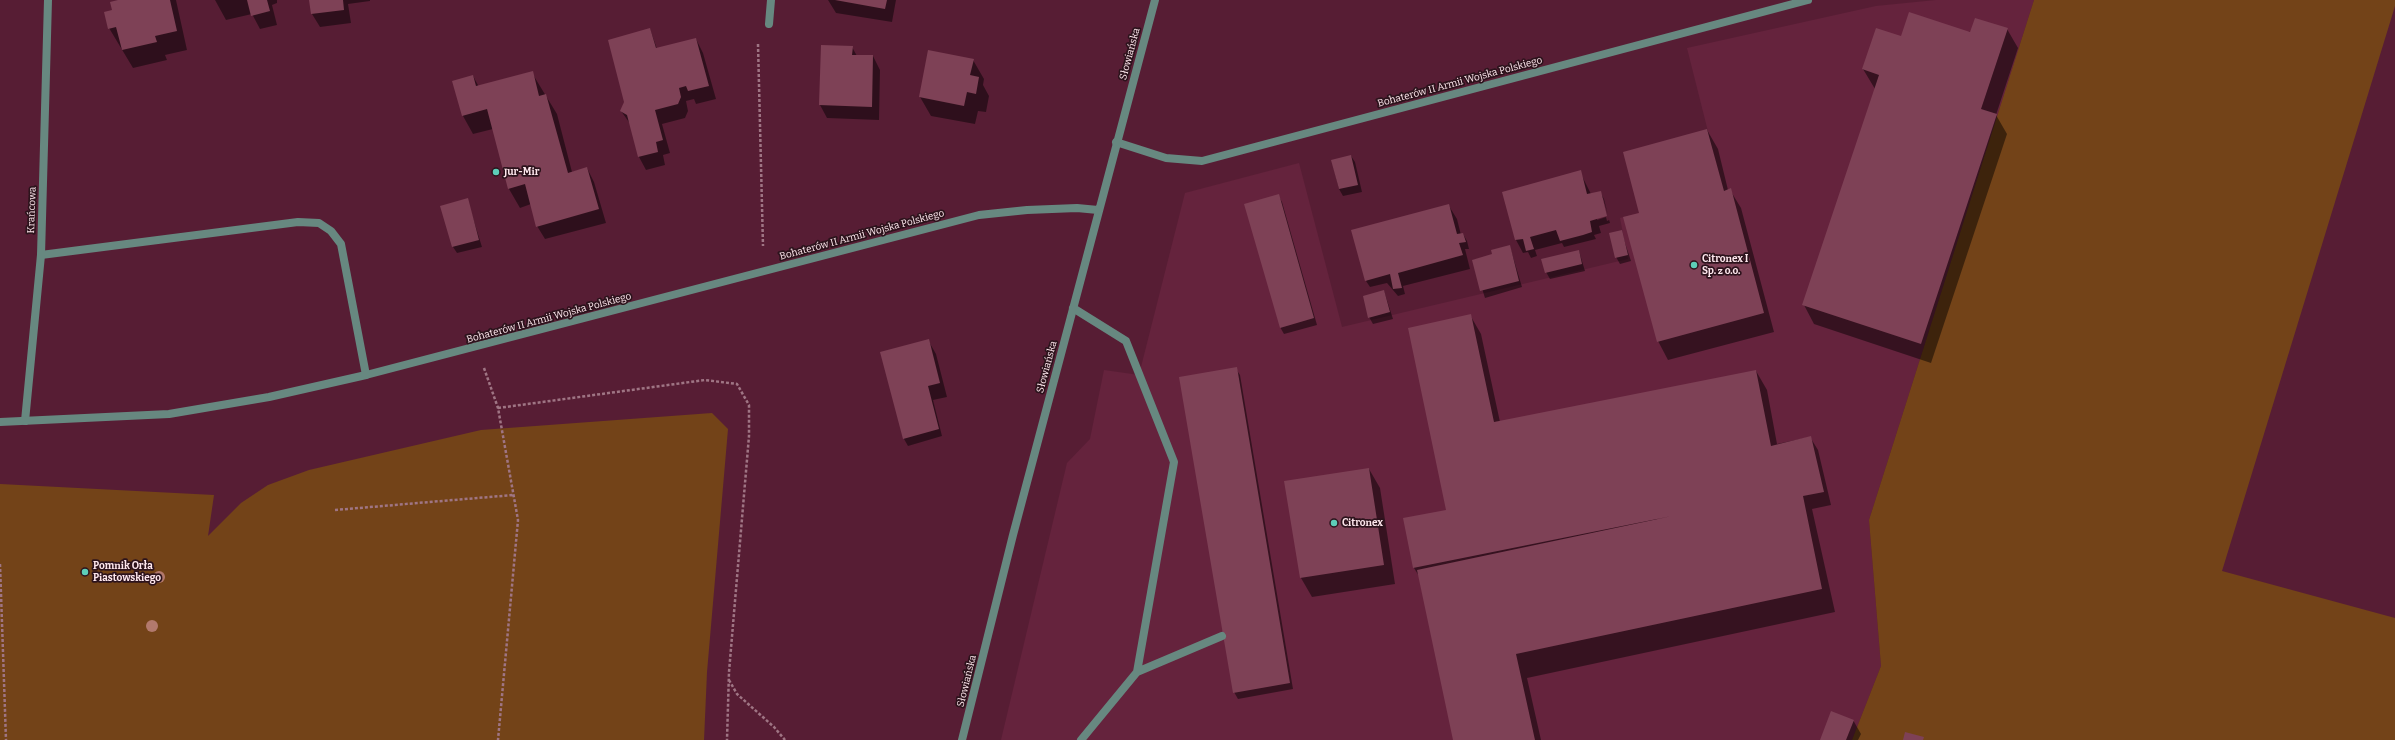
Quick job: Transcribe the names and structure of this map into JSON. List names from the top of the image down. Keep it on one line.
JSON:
{"streets":{"street":["Słowiańska","Bohaterów II Armii Wojska Polskiego","Krańcowa"]},"crossings":[["Słowiańska","Bohaterów II Armii Wojska Polskiego"],["Bohaterów II Armii Wojska Polskiego","Krańcowa"]],"places":["Jur-Mir","Citronex I Sp. z o.o.","Citronex","Pomnik Orła Piastowskiego"]}
